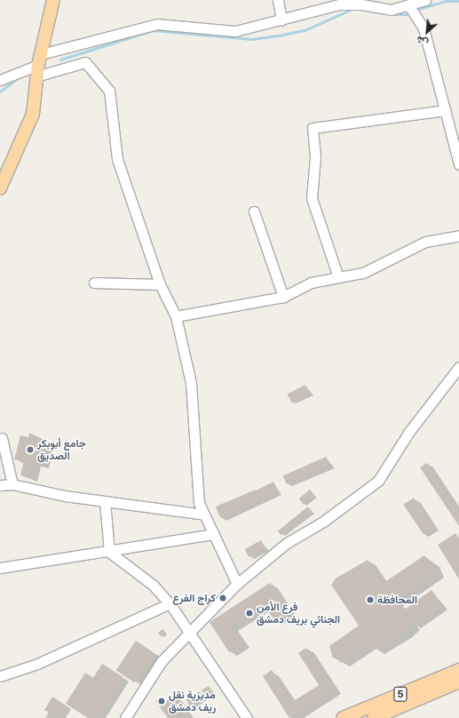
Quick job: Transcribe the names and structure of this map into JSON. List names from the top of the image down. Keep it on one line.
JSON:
{"streets":{"main road":["5"]},"places":["جامع أبوبكر الصديق","كراج الفرع","المحافظة","فرع الأمن الجنائي بريف دمشق","مديرية نقل ريف دمشق"],"north":"bottom left"}
